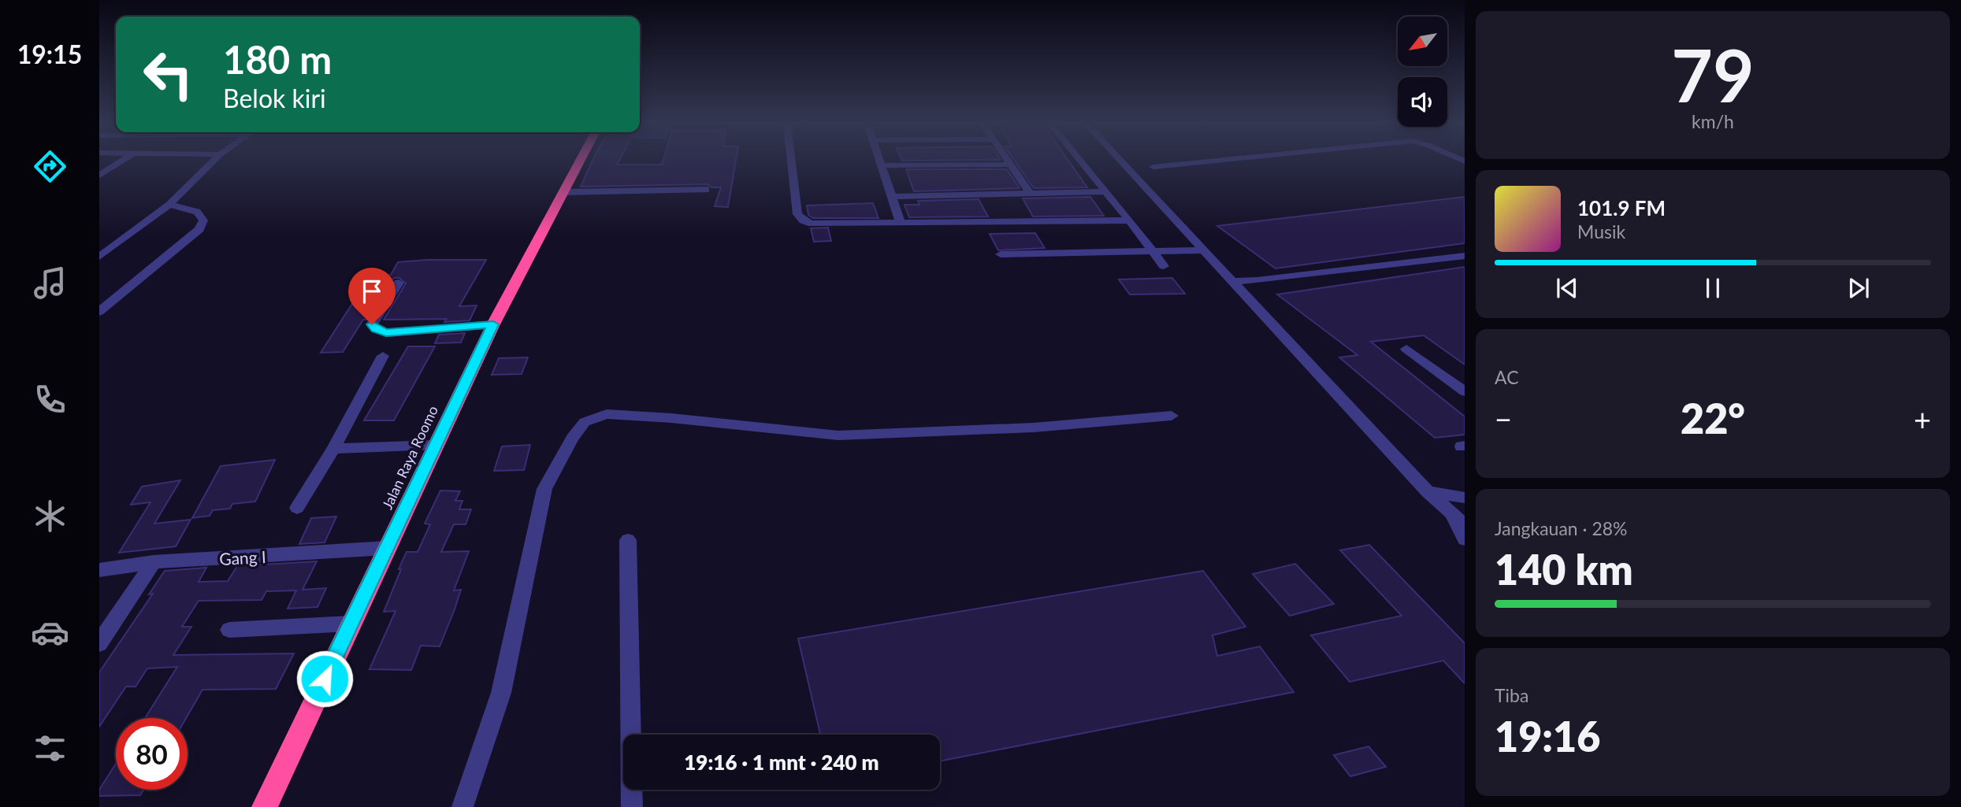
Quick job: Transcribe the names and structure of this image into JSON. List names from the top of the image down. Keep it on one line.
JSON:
{"streets":{"highway":["Jalan Raya Roomo"],"street":["Gang I"]},"crossings":[["Jalan Raya Roomo","Gang I"]],"north":"bottom left","page":{"tabs":"19:15","tile":[["79","km/h"],"AC",["Jangkauan · 28%","140 km"],["Tiba","19:16"]],"turn":["180 m","Belok kiri"],"song":["101.9 FM","Musik"],"heat":["−","22°","+"],"limit":"80","trip":"19:16 · 1 mnt · 240 m"}}
